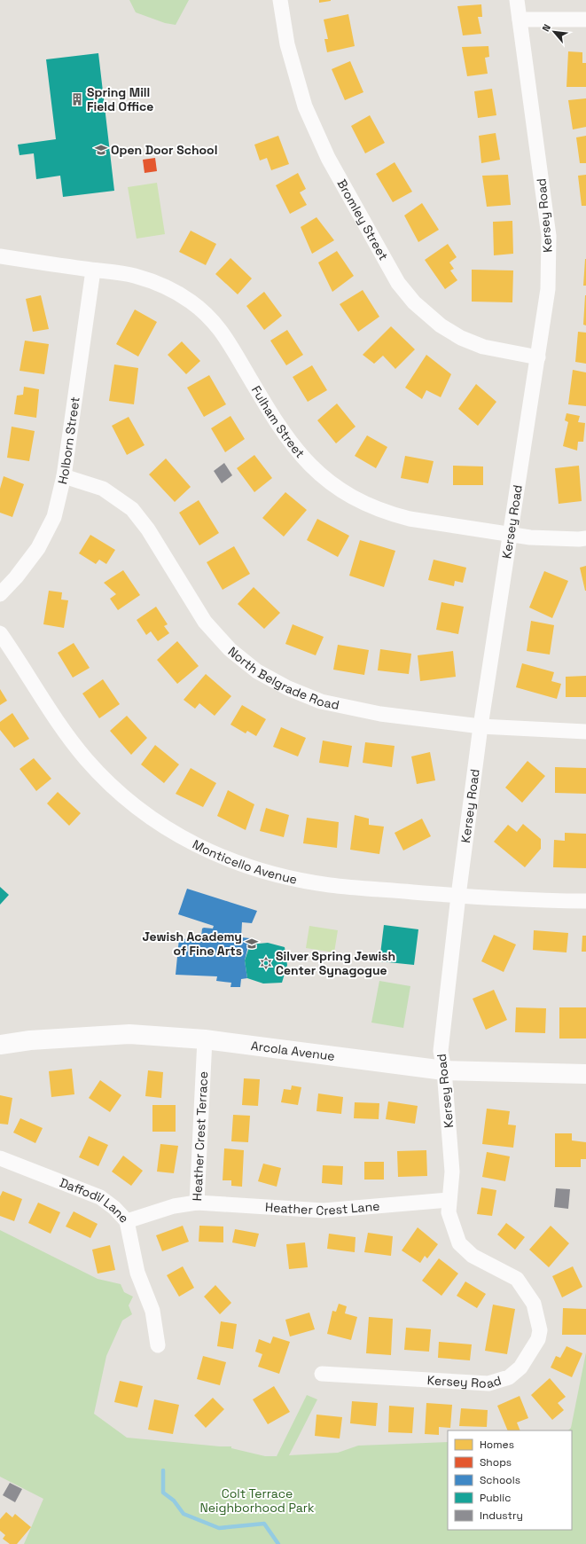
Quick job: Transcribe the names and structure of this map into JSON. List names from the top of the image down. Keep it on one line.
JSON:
{"streets":{"street":["Kersey Road","Bromley Street","Fulham Street","Holborn Street","North Belgrade Road","Monticello Avenue","Arcola Avenue","Heather Crest Terrace","Daffodil Lane","Heather Crest Lane"]},"crossings":[["Kersey Road","Bromley Street"],["Kersey Road","Fulham Street"],["Kersey Road","North Belgrade Road"],["Kersey Road","Monticello Avenue"],["Kersey Road","Arcola Avenue"],["Kersey Road","Heather Crest Lane"],["Fulham Street","Holborn Street"],["Holborn Street","North Belgrade Road"],["Arcola Avenue","Heather Crest Terrace"],["Heather Crest Terrace","Daffodil Lane"],["Heather Crest Terrace","Heather Crest Lane"]],"parks":["Colt Terrace Neighborhood Park"],"places":{"building":["Spring Mill Field Office"],"school or university":["Open Door School","Jewish Academy of Fine Arts"],"synagogue":["Silver Spring Jewish Center Synagogue"]},"legend":["Homes","Shops","Schools","Public","Industry"],"north":"top left"}
